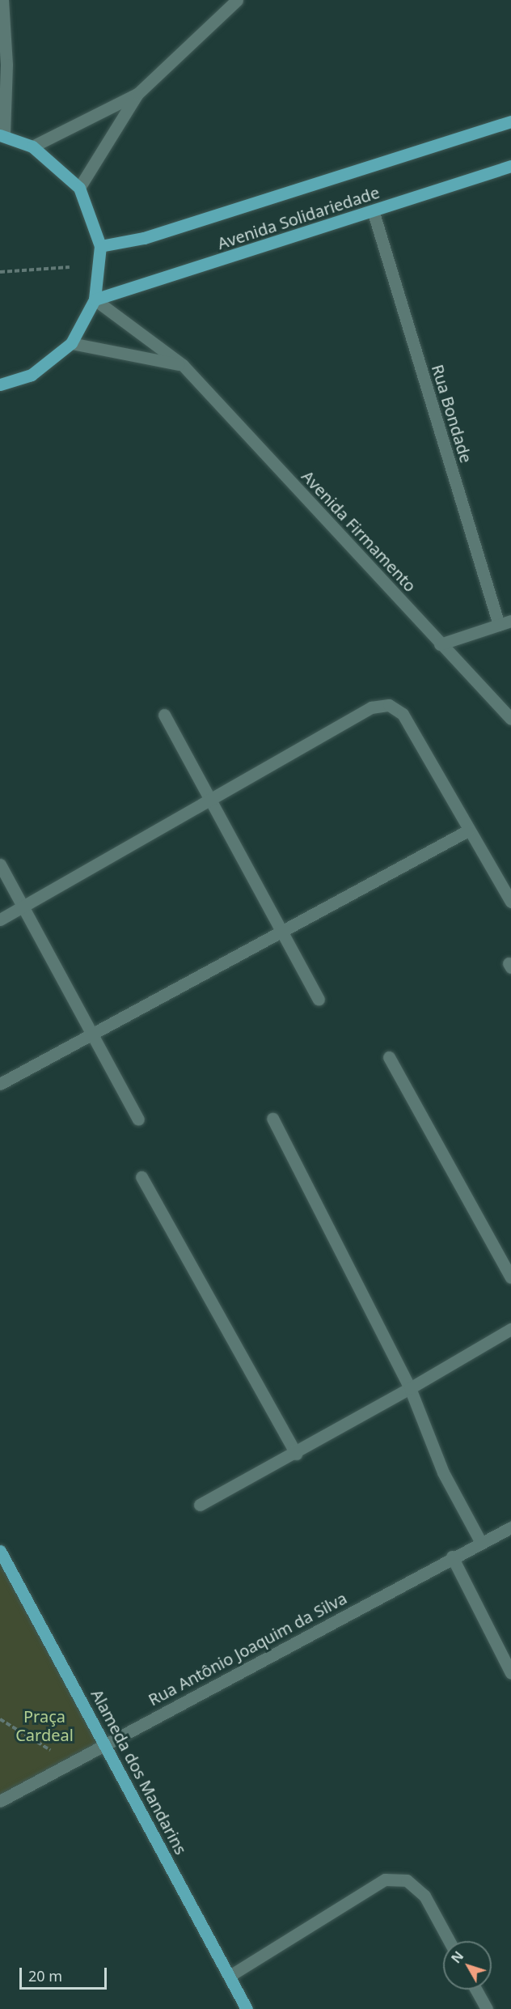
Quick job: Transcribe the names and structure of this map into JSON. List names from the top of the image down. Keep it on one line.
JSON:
{"streets":{"main road":["Avenida Solidariedade","Alameda dos Mandarins"],"street":["Rua Bondade","Avenida Firmamento","Rua Antônio Joaquim da Silva"]},"crossings":[["Avenida Solidariedade","Rua Bondade"],["Avenida Solidariedade","Avenida Firmamento"],["Rua Antônio Joaquim da Silva","Alameda dos Mandarins"]],"parks":["Praça Cardeal"],"scale_bar":"20 m","north":"top left"}
